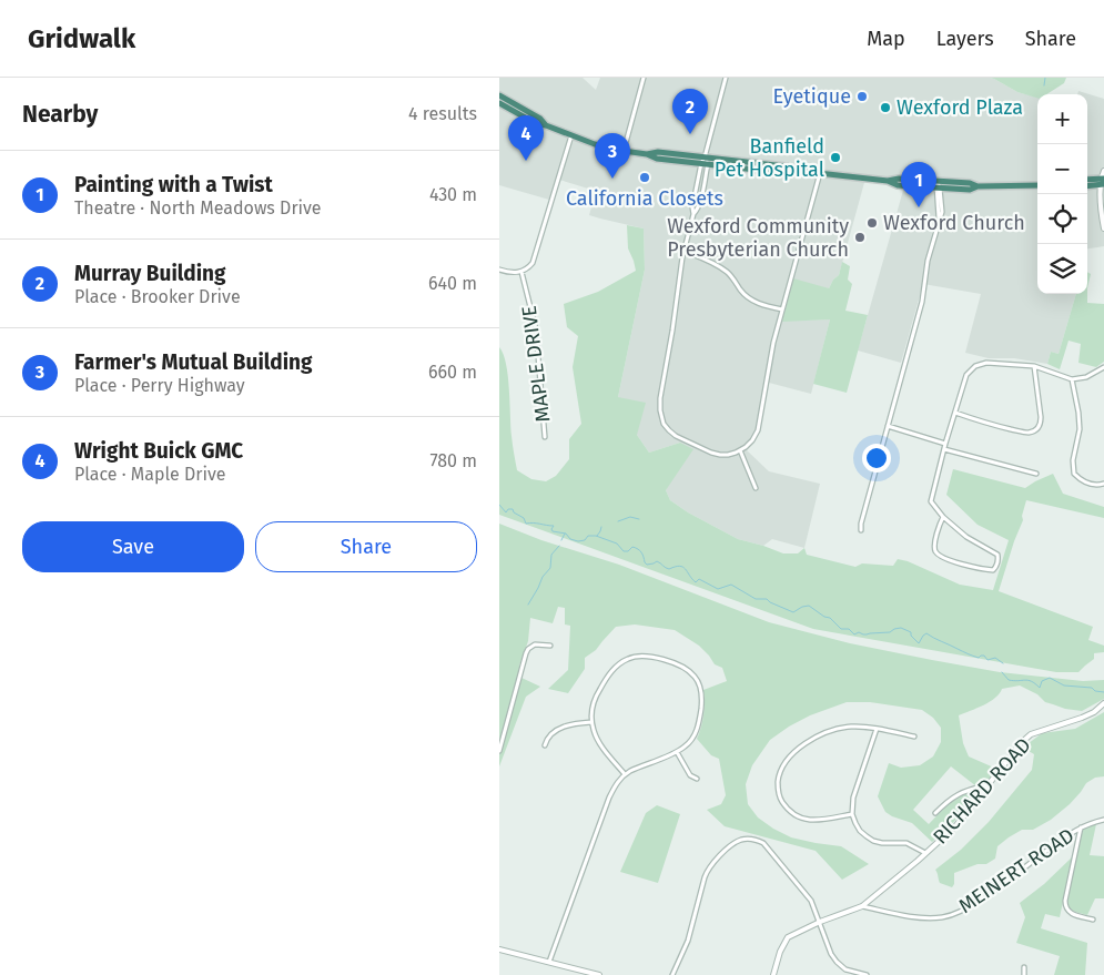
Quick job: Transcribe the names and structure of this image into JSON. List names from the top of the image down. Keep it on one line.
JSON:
{"streets":{"street":["MAPLE DRIVE","RICHARD ROAD","MEINERT ROAD"]},"crossings":[["RICHARD ROAD","MEINERT ROAD"]],"places":["Eyetique","Wexford Plaza","Banfield Pet Hospital","California Closets","Wexford Church","Wexford Community Presbyterian Church"],"page":{"header":"Gridwalk","nav":["Map","Layers","Share"],"heading":["Nearby","4 results"],"pins":["2","4","3","1"],"map_buttons":["+","−"],"list":[{"mark":"1","name":"Painting with a Twist","note":"Theatre · North Meadows Drive","value":"430 m"},{"mark":"2","name":"Murray Building","note":"Place · Brooker Drive","value":"640 m"},{"mark":"3","name":"Farmer's Mutual Building","note":"Place · Perry Highway","value":"660 m"},{"mark":"4","name":"Wright Buick GMC","note":"Place · Maple Drive","value":"780 m"}],"buttons":["Save","Share"]}}
